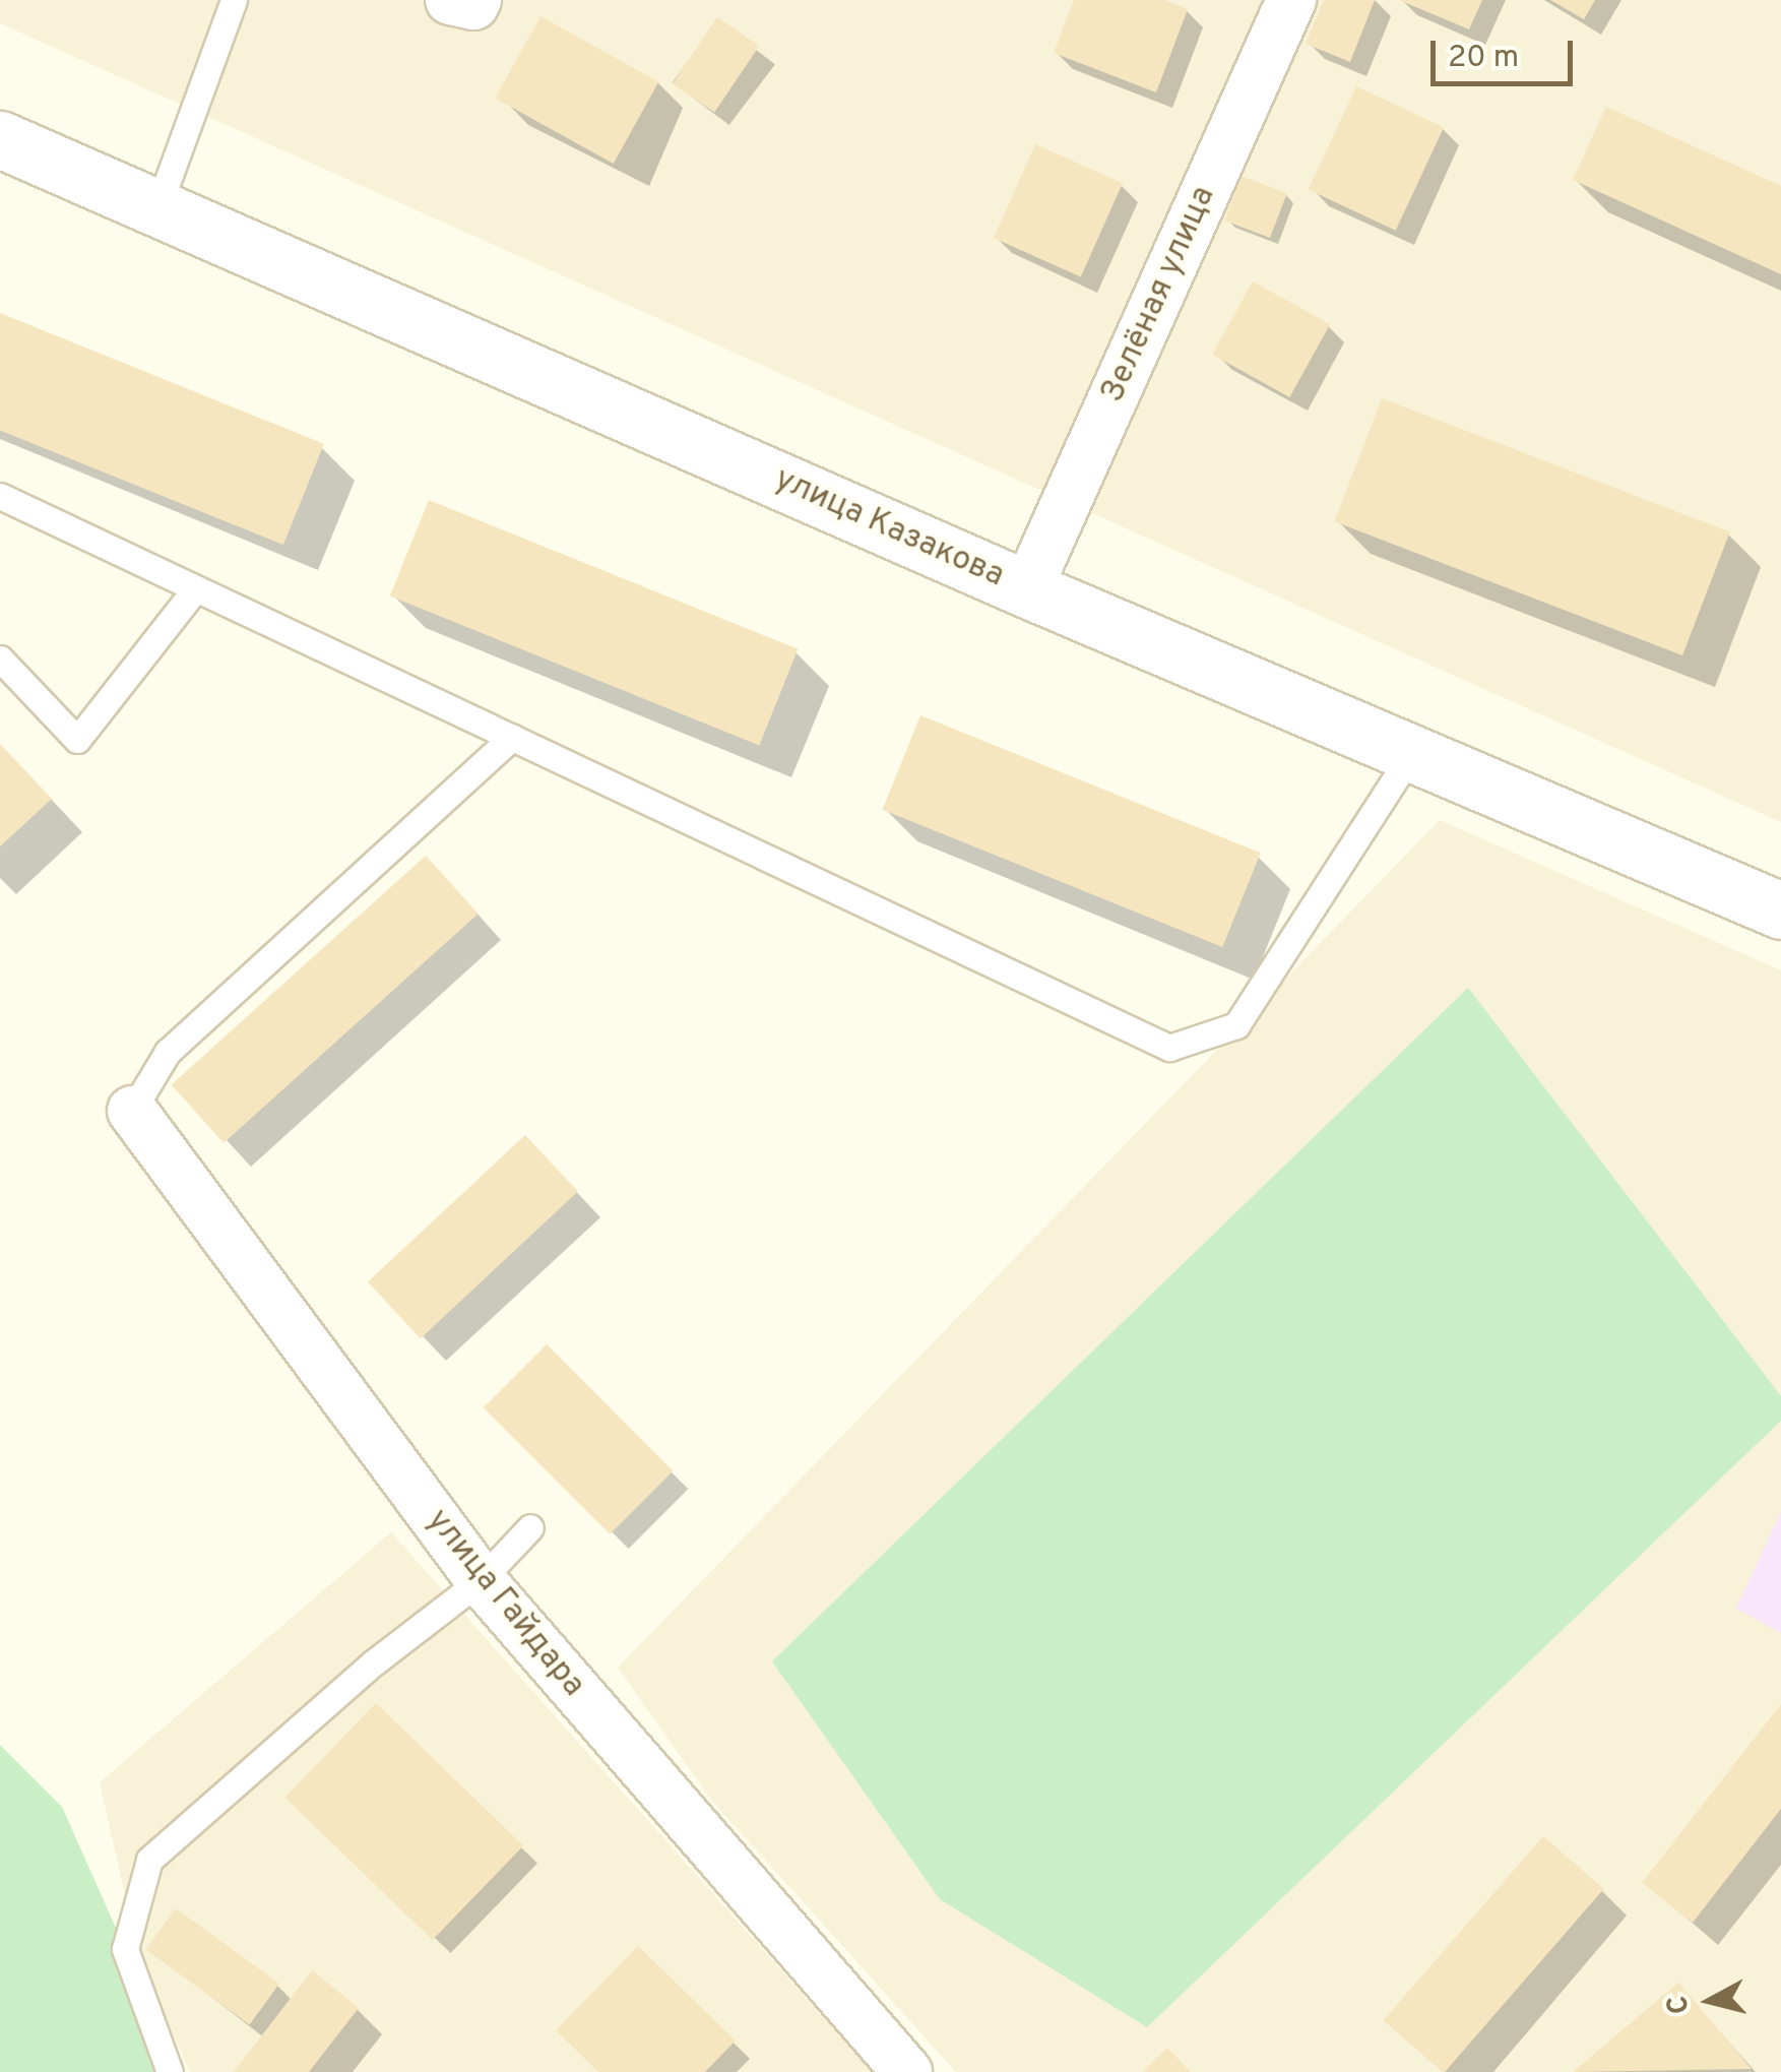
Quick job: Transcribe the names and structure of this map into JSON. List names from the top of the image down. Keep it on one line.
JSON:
{"streets":{"main road":["улица Казакова"],"street":["Зелёная улица","улица Гайдара"]},"crossings":[["Зелёная улица","улица Казакова"]],"scale_bar":"20 m","north":"left"}
